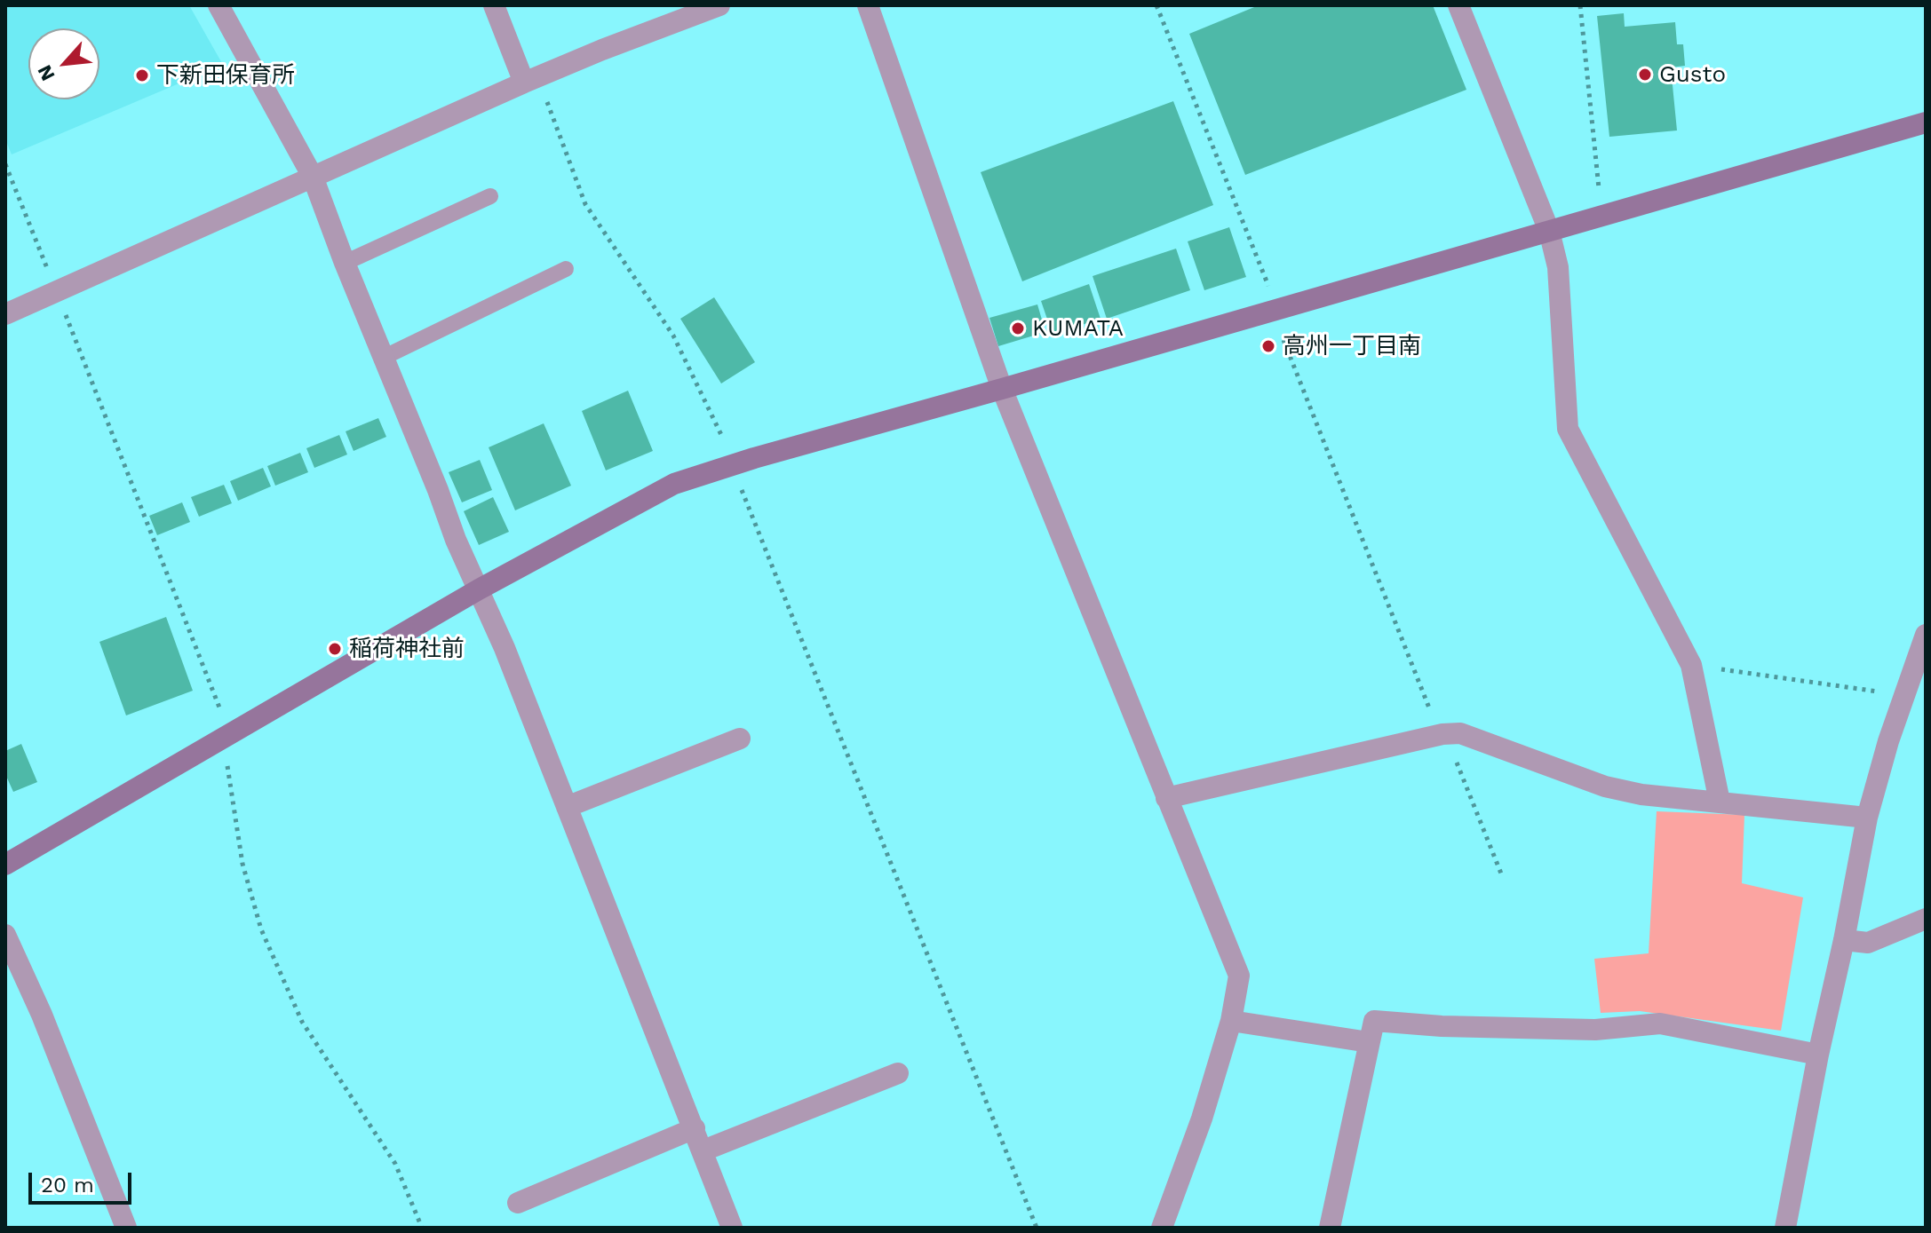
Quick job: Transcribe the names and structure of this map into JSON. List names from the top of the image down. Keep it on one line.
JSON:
{"places":["Gusto","下新田保育所","KUMATA","高州一丁目南","稲荷神社前"],"scale_bar":"20 m","north":"bottom left"}
